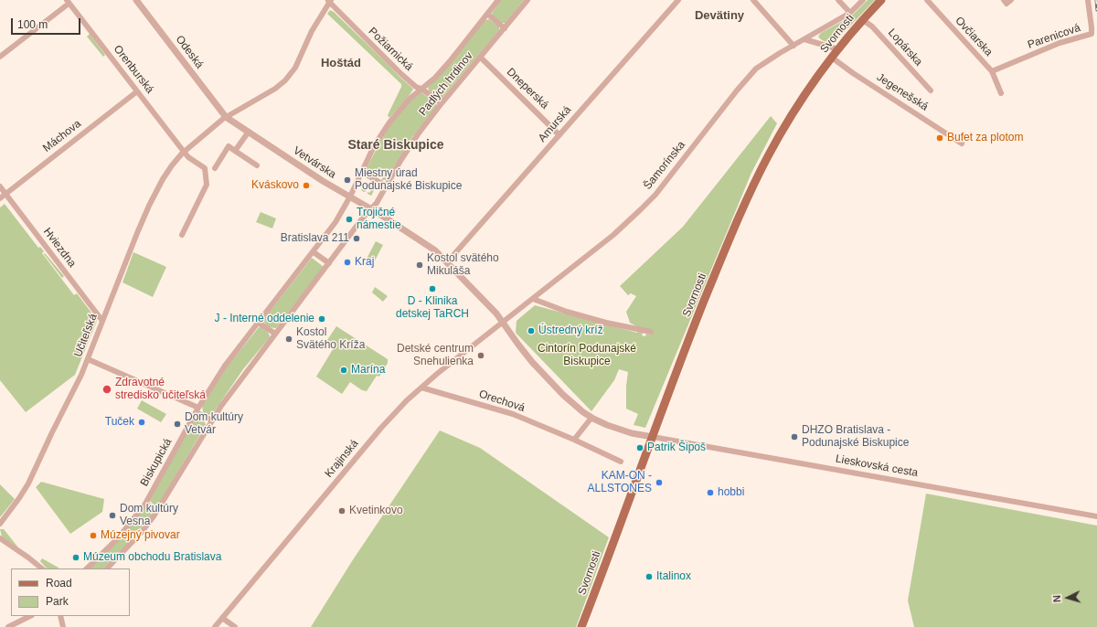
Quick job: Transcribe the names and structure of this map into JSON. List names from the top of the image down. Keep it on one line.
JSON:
{"streets":{"main road":["Svornosti"],"street":["Ovčiarska","Parenicová","Lopárska","Požiarnická","Odeská","Orenburská","Padlých hrdinov","Dneperská","Jegenešská","Amurská","Máchova","Vetvárska","Šamorínska","Hviezdna","Učiteľská","Orechová","Krajinská","Biskupická","Lieskovská cesta"]},"crossings":[["Svornosti","Lopárska"],["Svornosti","Jegenešská"],["Svornosti","Vetvárska"],["Svornosti","Lieskovská cesta"],["Ovčiarska","Parenicová"],["Požiarnická","Padlých hrdinov"],["Požiarnická","Učiteľská"],["Odeská","Vetvárska"],["Odeská","Učiteľská"],["Orenburská","Máchova"],["Orenburská","Učiteľská"],["Padlých hrdinov","Dneperská"],["Dneperská","Amurská"],["Amurská","Vetvárska"],["Máchova","Hviezdna"],["Vetvárska","Šamorínska"],["Vetvárska","Učiteľská"],["Vetvárska","Krajinská"],["Vetvárska","Lieskovská cesta"],["Šamorínska","Krajinská"],["Hviezdna","Učiteľská"],["Orechová","Krajinská"]],"districts":["Devätiny","Hoštád","Staré Biskupice"],"parks":["Cintorín Podunajské Biskupice"],"places":["Bufet za plotom","Miestny úrad Podunajské Biskupice","Kváskovo","Trojičné námestie","Bratislava 211","Kraj","Kostol svätého Mikuláša","D - Klinika detskej TaRCH","J - Interné oddelenie","Ústredný kríž","Kostol Svätého Kríža","Detské centrum Snehulienka","Marína","Zdravotné stredisko učiteľská","Tuček","Dom kultúry Vetvár","DHZO Bratislava - Podunajské Biskupice","Patrik Šipoš","KAM-ON - ALLSTONES","hobbi","Kvetinkovo","Dom kultúry Vesna","Múzejný pivovar","Múzeum obchodu Bratislava","Italinox"],"legend":["Road","Park"],"scale_bar":"100 m","north":"left"}
